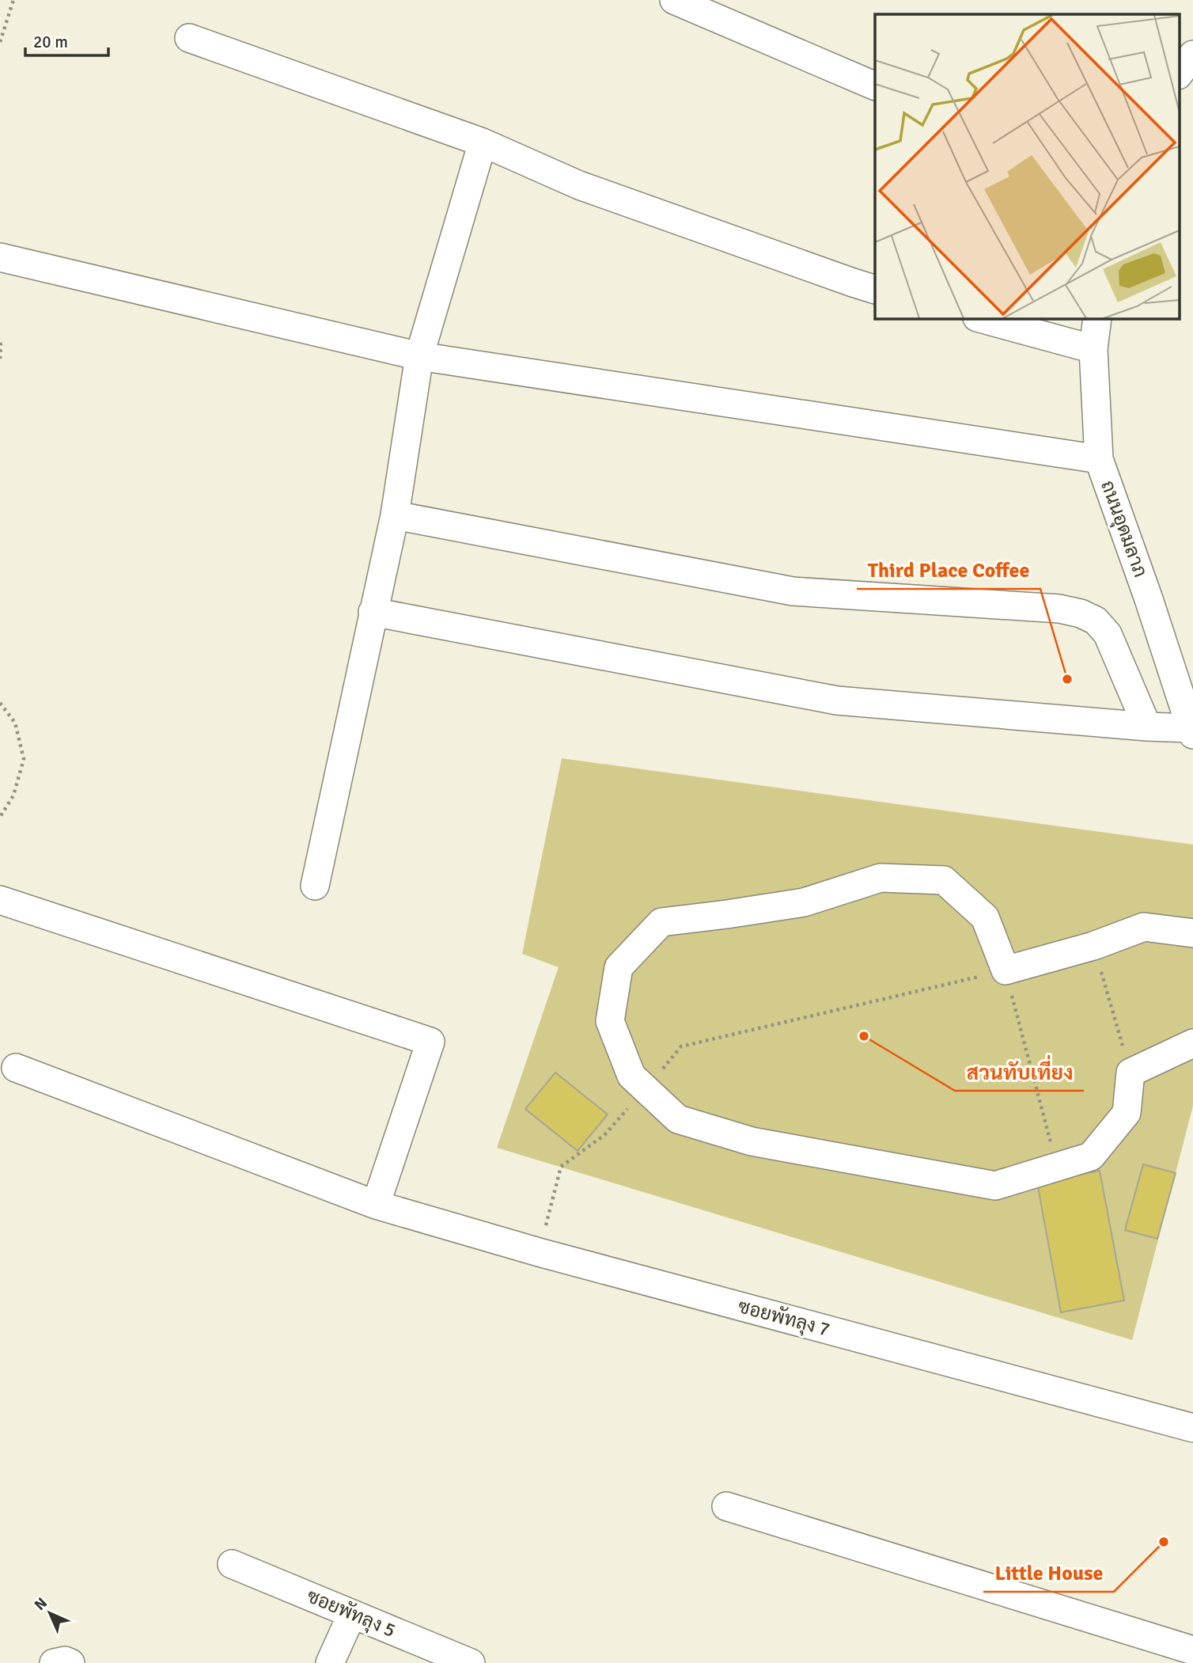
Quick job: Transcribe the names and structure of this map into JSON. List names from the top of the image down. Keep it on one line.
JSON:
{"streets":{"street":["ถนนอุดมลาภ","ซอยพัทลุง 7","ซอยพัทลุง 5"]},"places":["Third Place Coffee","สวนทับเที่ยง","Little House"],"scale_bar":"20 m","north":"top left"}
